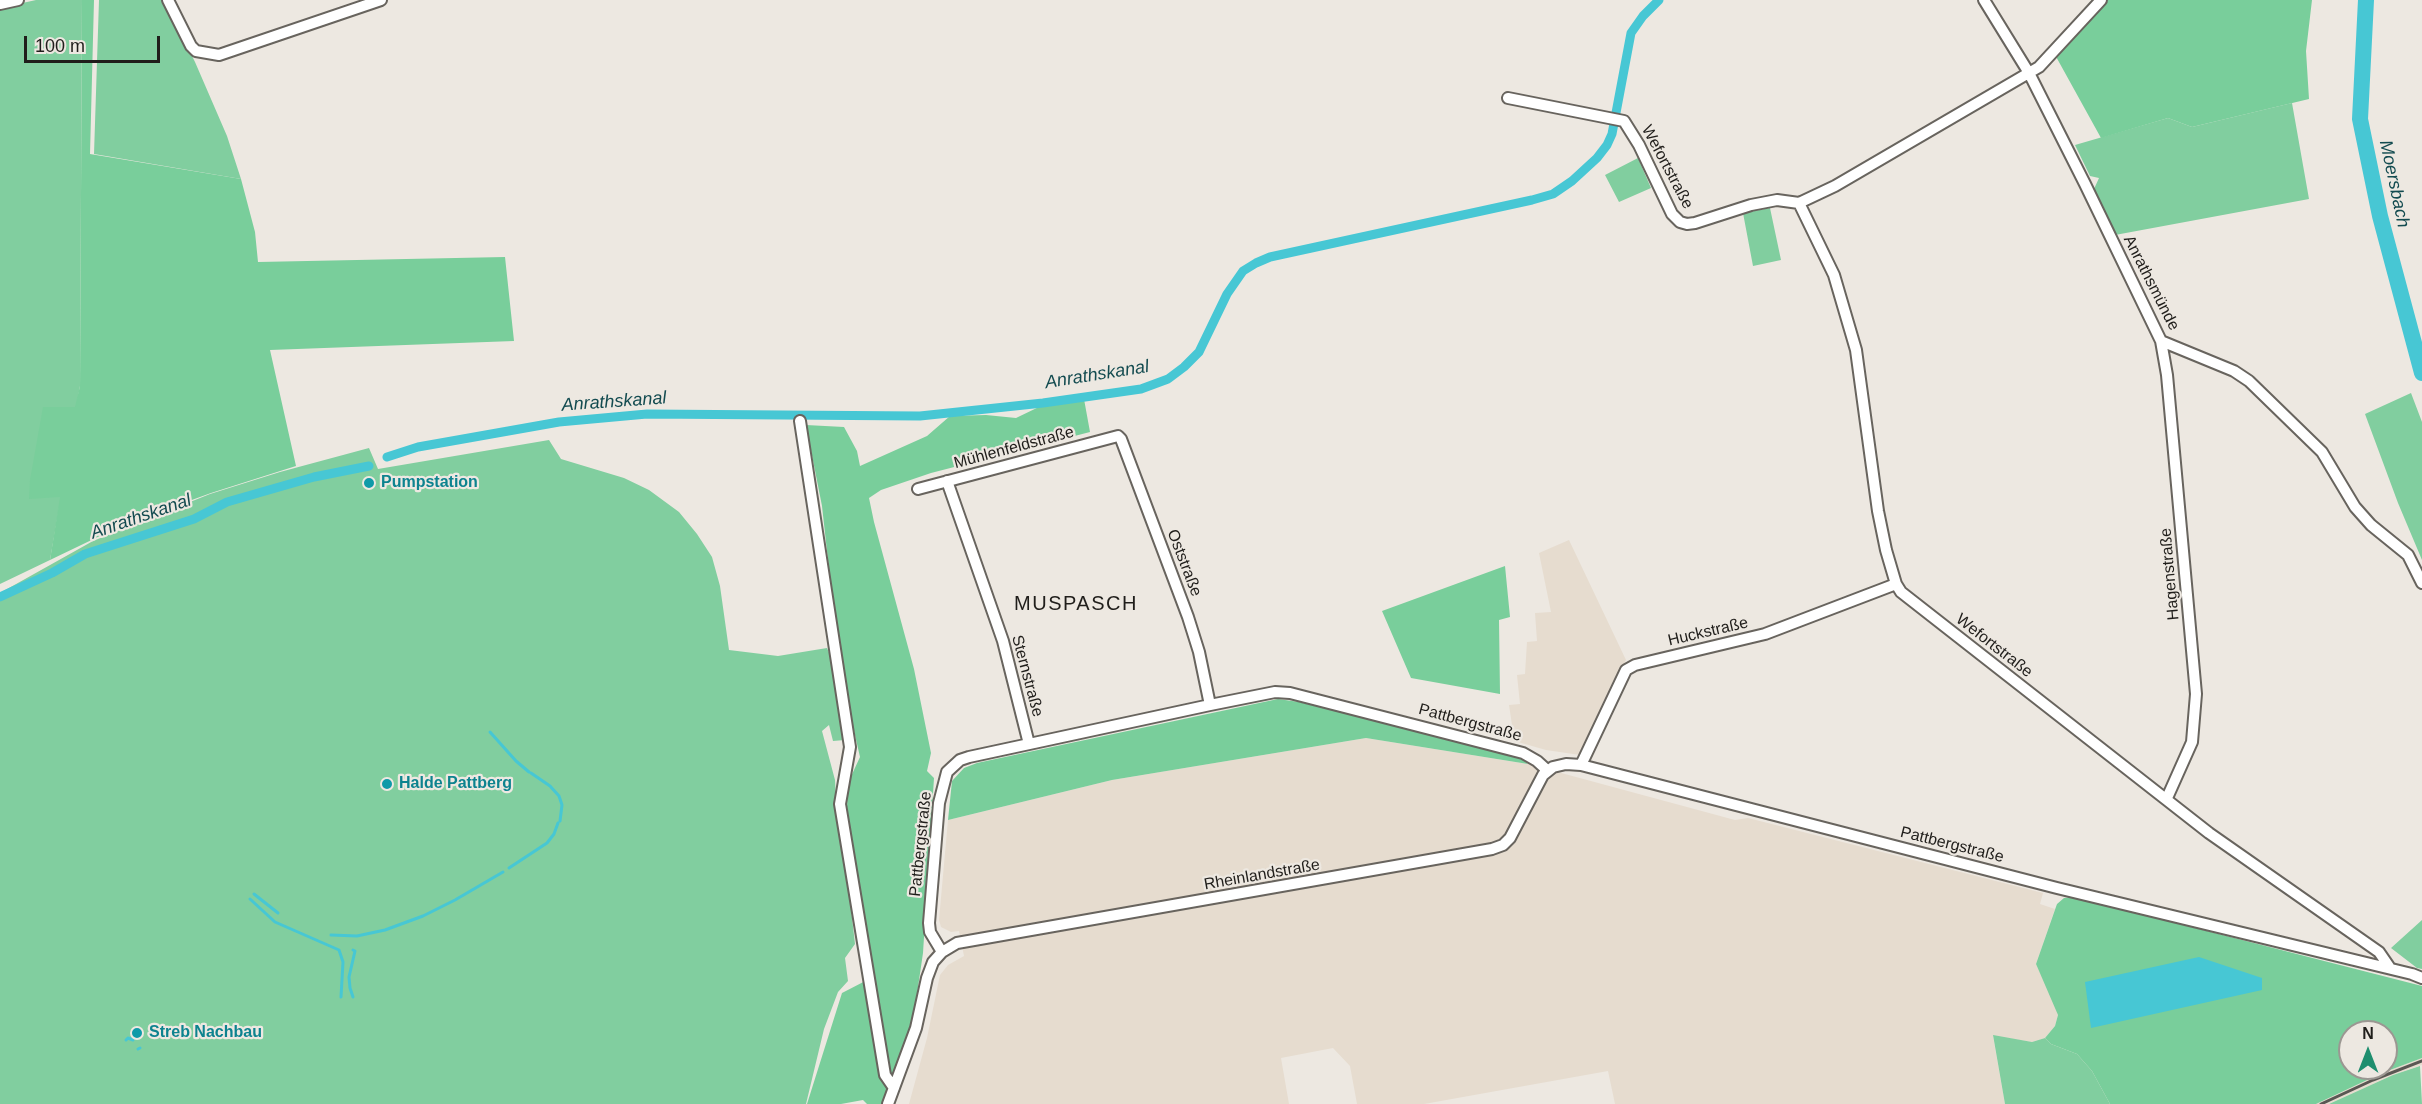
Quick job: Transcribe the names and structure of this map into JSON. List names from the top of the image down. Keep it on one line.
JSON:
{"streets":{"street":["Wefortstraße","Anrathsmünde","Mühlenfeldstraße","Oststraße","Hagenstraße","Huckstraße","Sternstraße","Pattbergstraße","Rheinlandstraße"]},"crossings":[["Wefortstraße","Anrathsmünde"],["Wefortstraße","Hagenstraße"],["Wefortstraße","Huckstraße"],["Wefortstraße","Pattbergstraße"],["Anrathsmünde","Hagenstraße"],["Mühlenfeldstraße","Oststraße"],["Mühlenfeldstraße","Sternstraße"],["Oststraße","Pattbergstraße"],["Huckstraße","Pattbergstraße"],["Sternstraße","Pattbergstraße"],["Pattbergstraße","Rheinlandstraße"]],"districts":["MUSPASCH"],"water":["Moersbach","Anrathskanal"],"places":["Pumpstation","Halde Pattberg","Streb Nachbau"],"scale_bar":"100 m","north":"top"}
